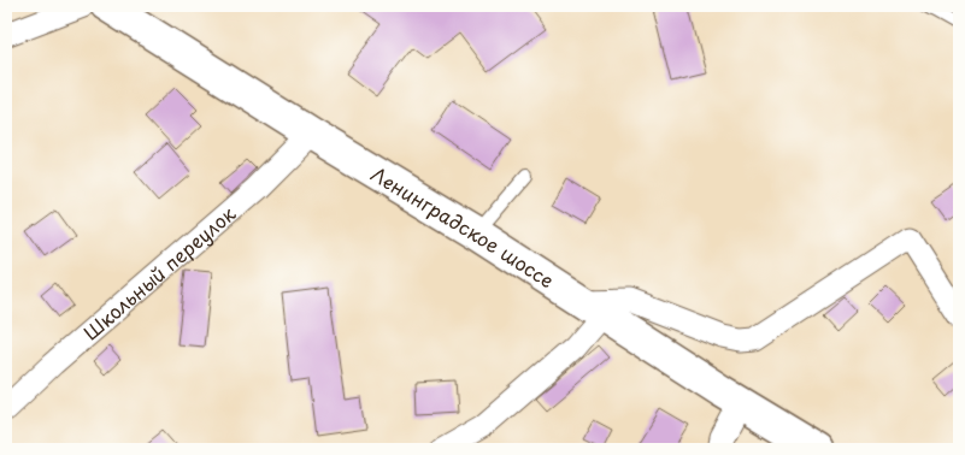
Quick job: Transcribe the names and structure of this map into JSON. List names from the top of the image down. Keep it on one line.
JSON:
{"streets":{"main road":["Ленинградское шоссе"],"street":["Школьный переулок"]},"crossings":[["Ленинградское шоссе","Школьный переулок"]]}
